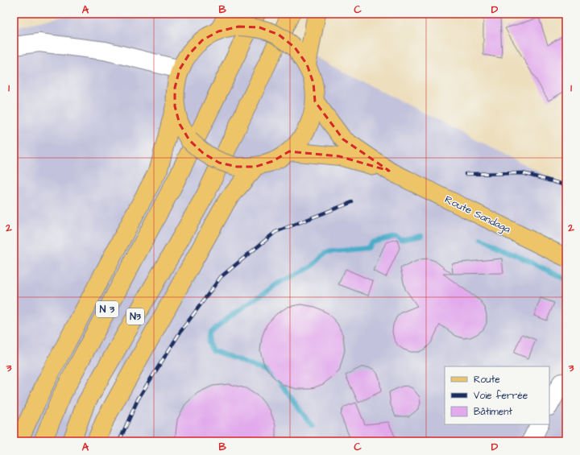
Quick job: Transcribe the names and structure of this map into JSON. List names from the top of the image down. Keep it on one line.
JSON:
{"streets":{"main road":["Route Sandaga","N 3","N3"]},"legend":["Route","Voie ferrée","Bâtiment"],"grid":{"columns":["A","B","C","D"],"rows":["1","2","3"]}}
